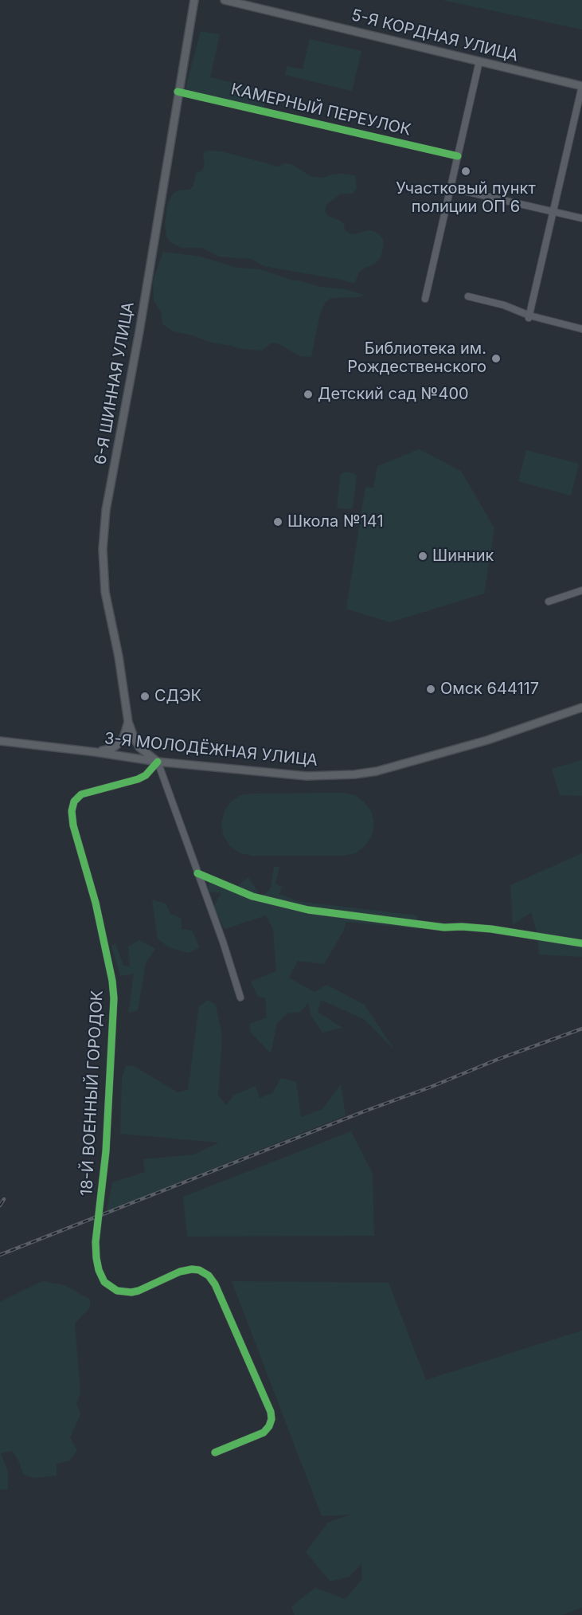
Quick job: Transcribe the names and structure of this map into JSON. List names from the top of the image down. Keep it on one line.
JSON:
{"streets":{"main road":["5-Я КОРДНАЯ УЛИЦА","6-Я ШИННАЯ УЛИЦА","3-Я МОЛОДЁЖНАЯ УЛИЦА"],"street":["КАМЕРНЫЙ ПЕРЕУЛОК","18-Й ВОЕННЫЙ ГОРОДОК"]},"crossings":[["КАМЕРНЫЙ ПЕРЕУЛОК","6-Я ШИННАЯ УЛИЦА"],["6-Я ШИННАЯ УЛИЦА","3-Я МОЛОДЁЖНАЯ УЛИЦА"],["6-Я ШИННАЯ УЛИЦА","18-Й ВОЕННЫЙ ГОРОДОК"],["3-Я МОЛОДЁЖНАЯ УЛИЦА","18-Й ВОЕННЫЙ ГОРОДОК"]],"places":["Участковый пункт полиции ОП 6","Библиотека им. Рождественского","Детский сад №400","Школа №141","Шинник","Омск 644117","СДЭК"]}
